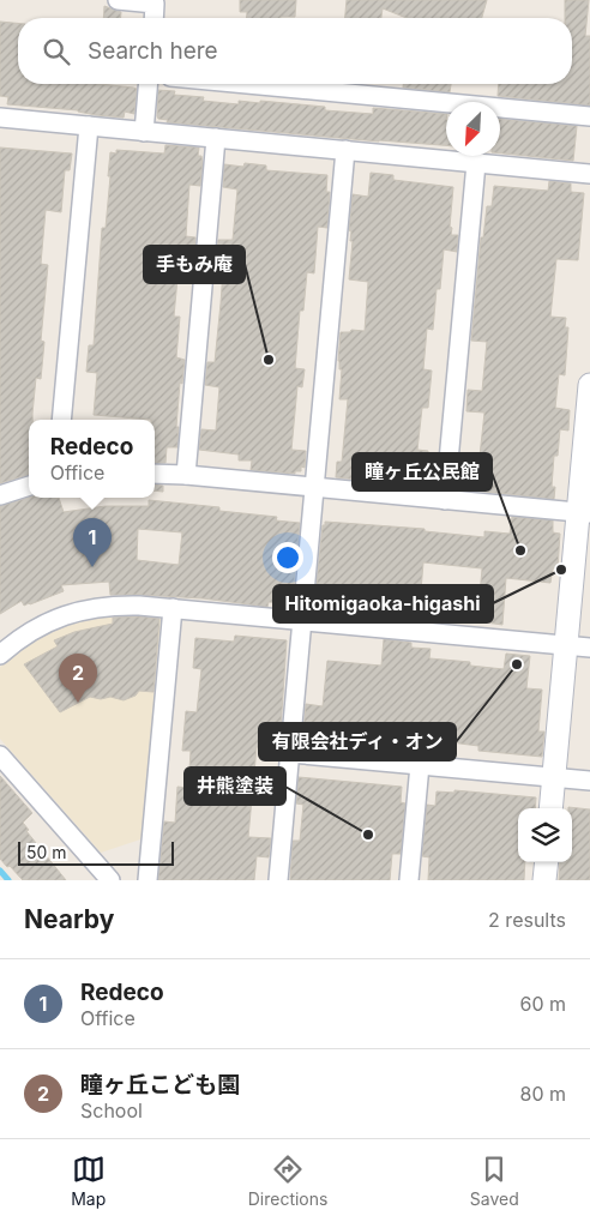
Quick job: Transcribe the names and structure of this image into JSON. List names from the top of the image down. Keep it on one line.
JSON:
{"places":["手もみ庵","瞳ヶ丘公民館","Hitomigaoka-higashi","有限会社ディ・オン","井熊塗装"],"scale_bar":"50 m","north":"bottom left","page":{"search":"Search here","popup":["Redeco","Office"],"pins":["1","2"],"scale":"50 m","heading":["Nearby","2 results"],"list":[{"mark":"1","name":"Redeco","note":"Office","value":"60 m"},{"mark":"2","name":"瞳ヶ丘こども園","note":"School","value":"80 m"}],"nav":["Map","Directions","Saved"]}}
